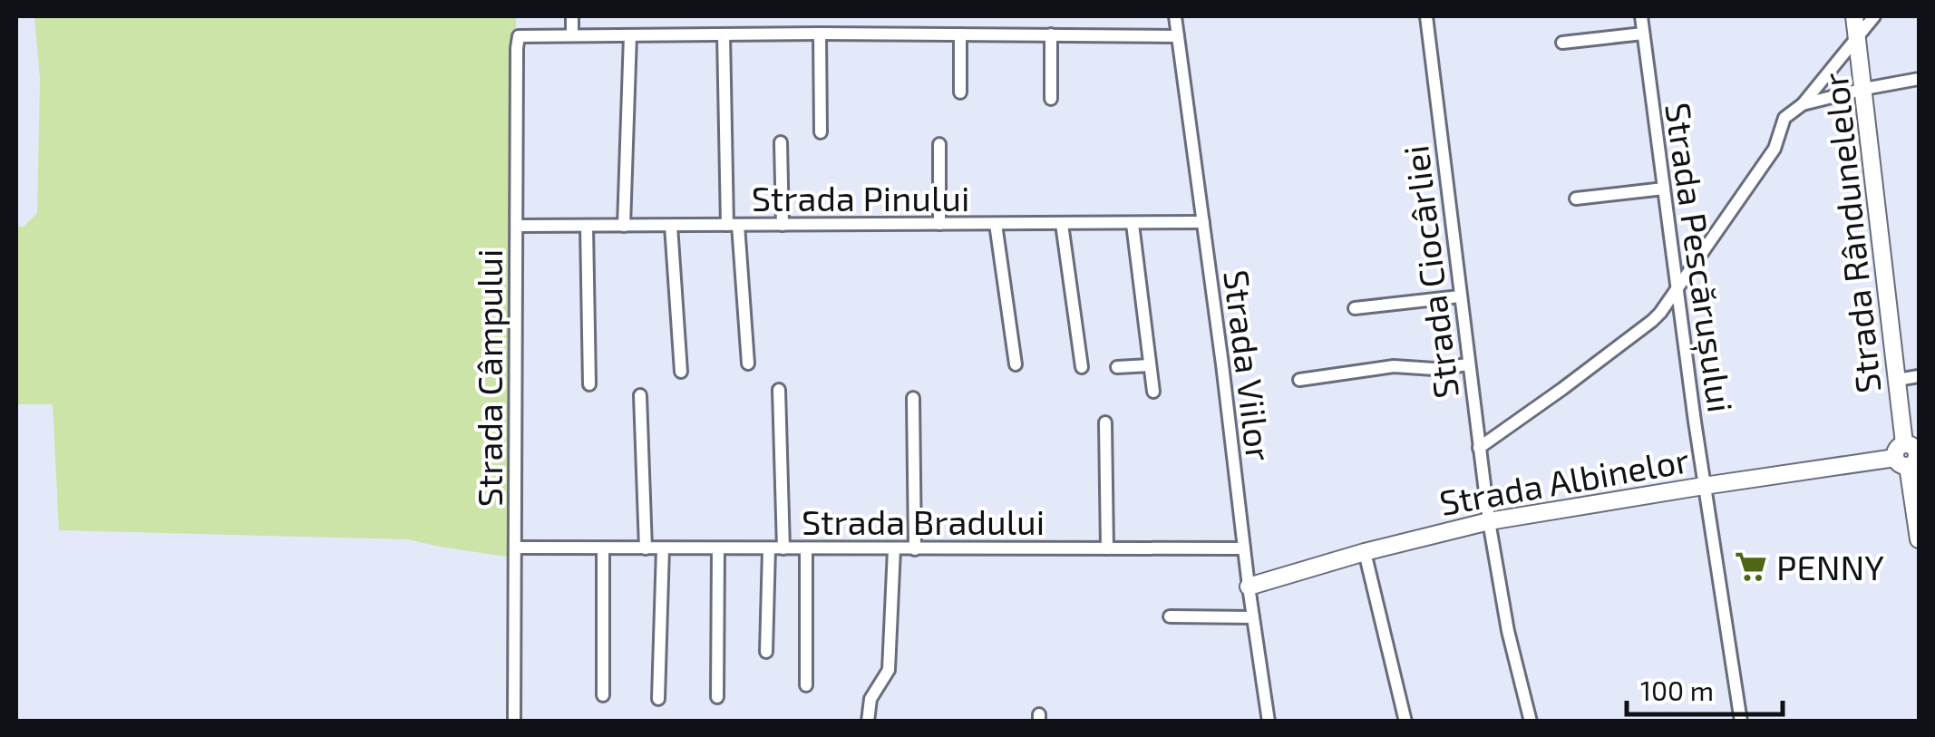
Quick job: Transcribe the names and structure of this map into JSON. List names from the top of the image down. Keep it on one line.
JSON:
{"streets":{"street":["Strada Pinului","Strada Rândunelelor","Strada Pescărușului","Strada Ciocârliei","Strada Viilor","Strada Câmpului","Strada Albinelor","Strada Bradului"]},"crossings":[["Strada Pinului","Strada Viilor"],["Strada Pinului","Strada Câmpului"],["Strada Rândunelelor","Strada Albinelor"],["Strada Pescărușului","Strada Albinelor"],["Strada Ciocârliei","Strada Albinelor"],["Strada Viilor","Strada Albinelor"],["Strada Viilor","Strada Bradului"],["Strada Câmpului","Strada Bradului"]],"places":{"supermarket":["PENNY"]},"scale_bar":"100 m"}
